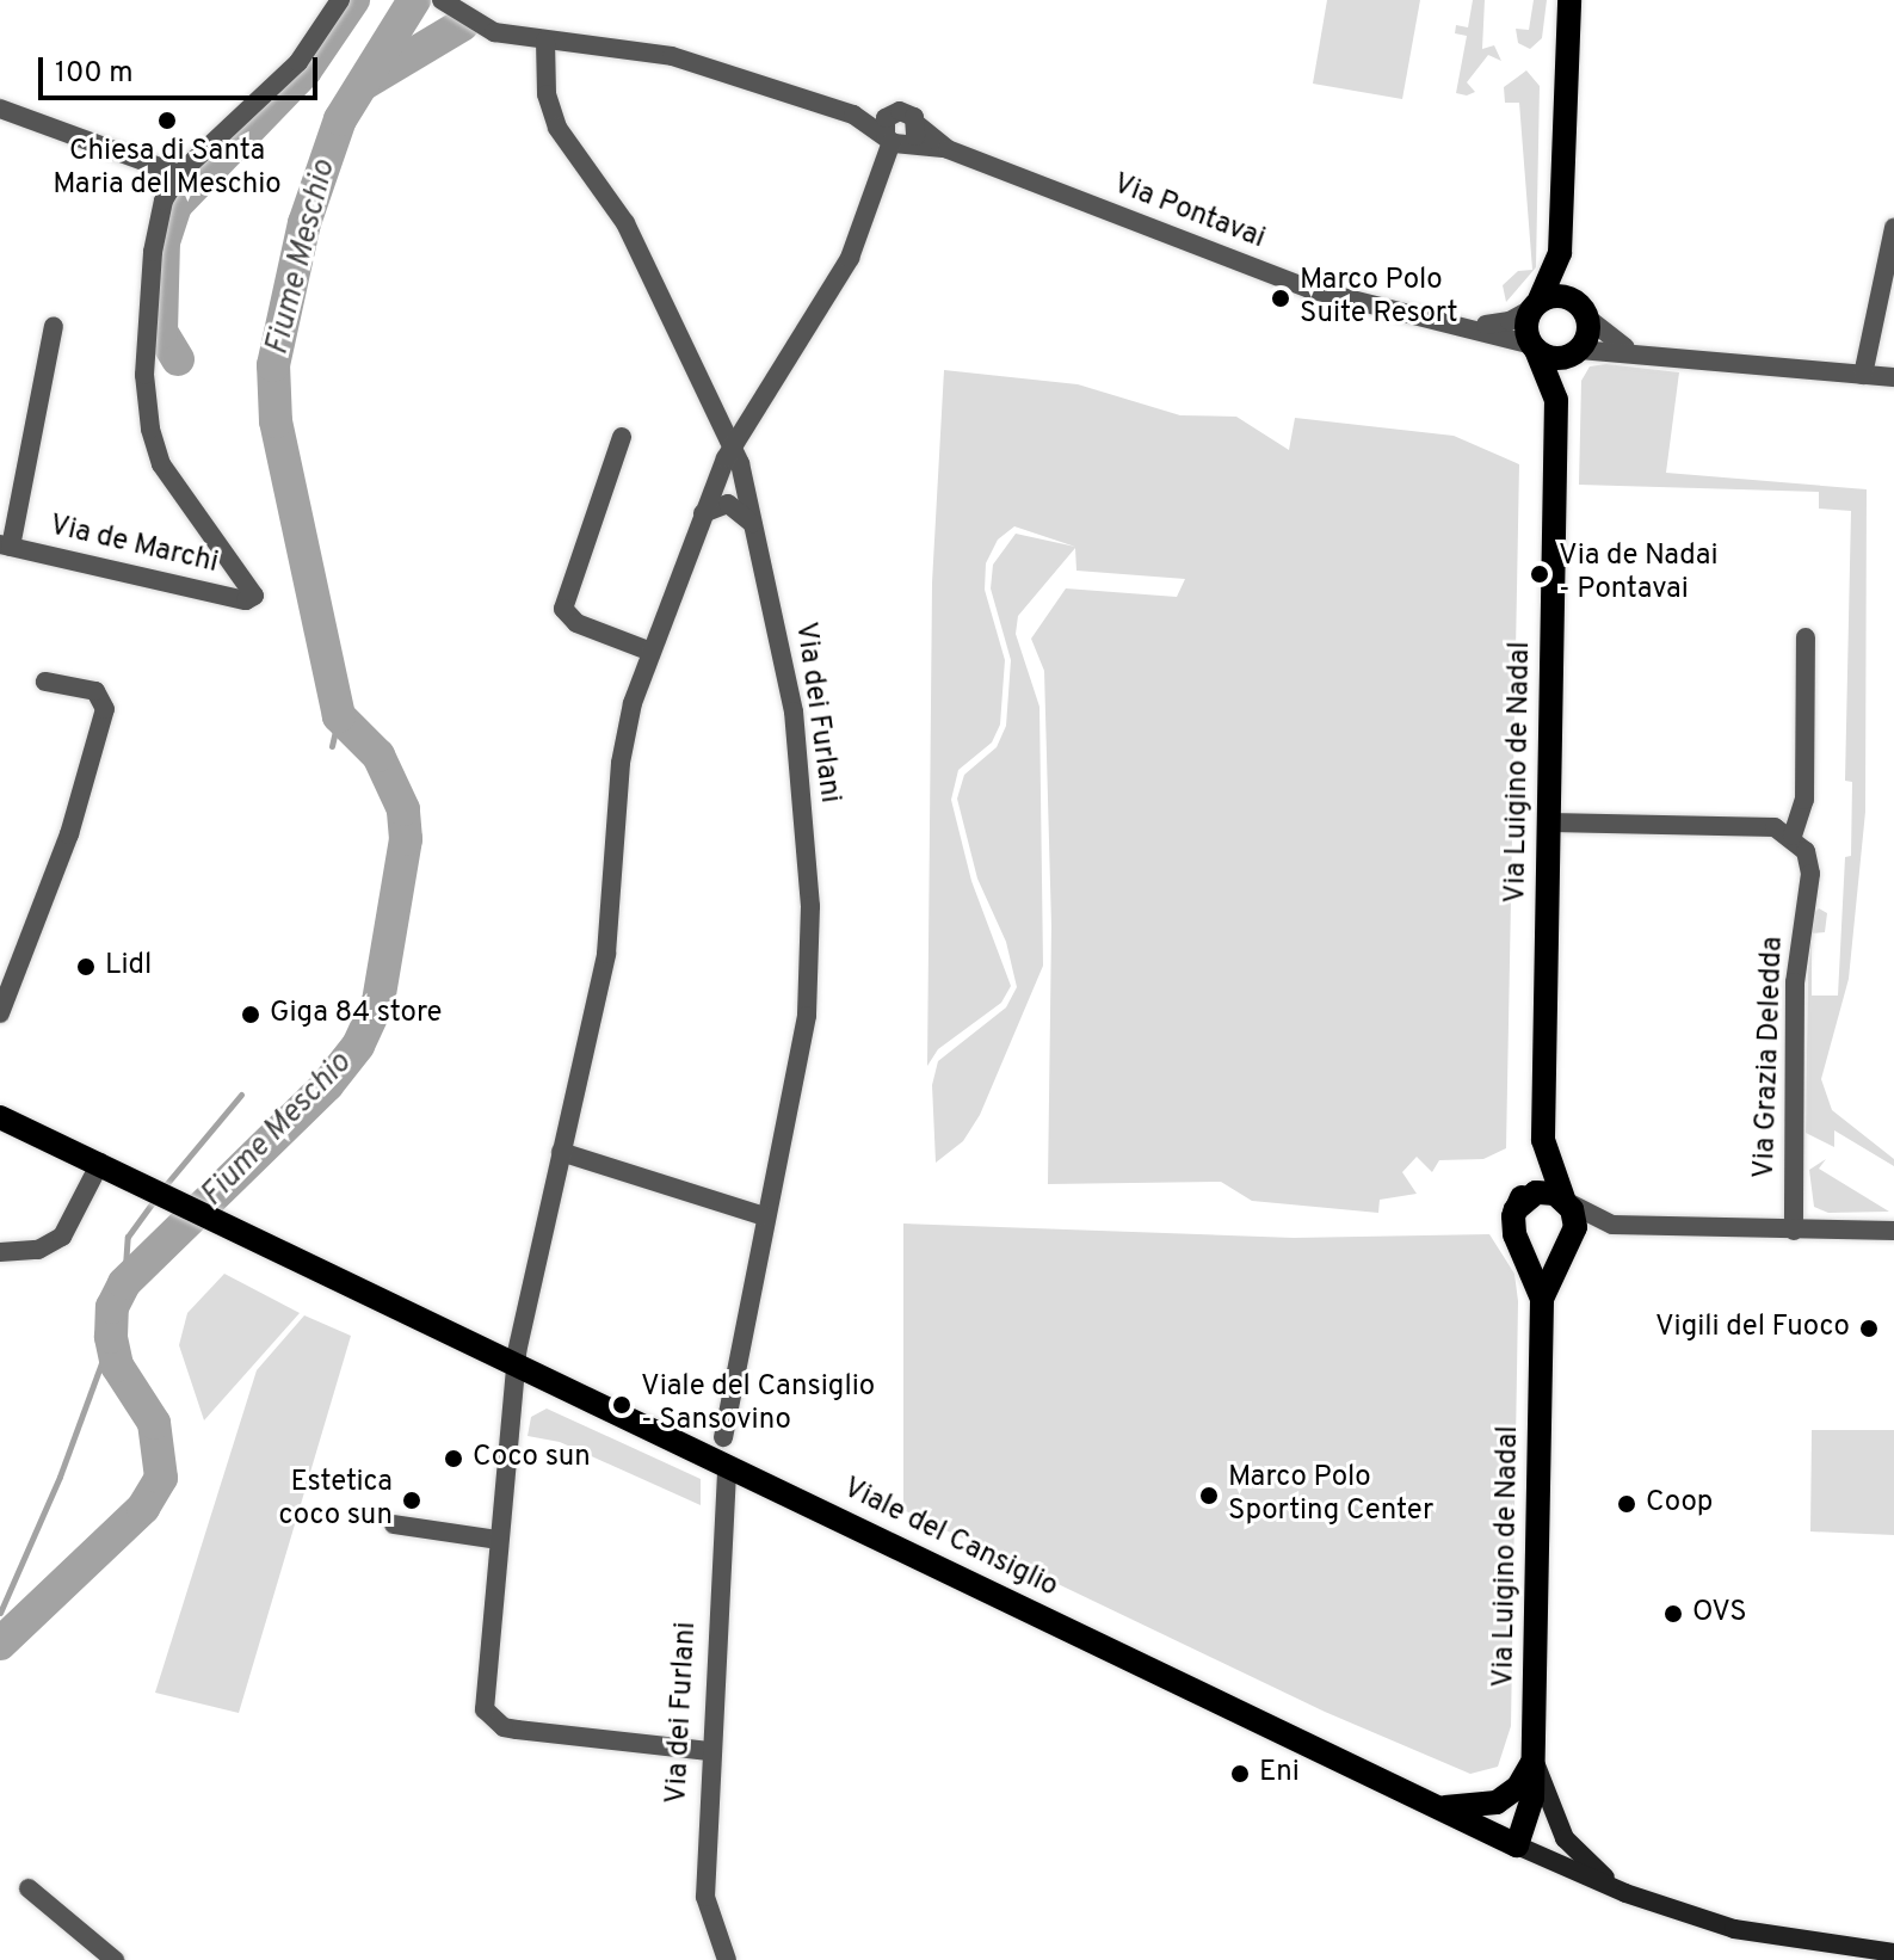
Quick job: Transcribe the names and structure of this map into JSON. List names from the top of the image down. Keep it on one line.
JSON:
{"streets":{"main road":["Via Luigino de Nadal","Viale del Cansiglio"],"street":["Via Pontavai","Via de Marchi","Via dei Furlani","Via Grazia Deledda"]},"crossings":[["Via Pontavai","Via dei Furlani"],["Via Pontavai","Via Luigino de Nadal"],["Via dei Furlani","Viale del Cansiglio"],["Via Luigino de Nadal","Viale del Cansiglio"]],"water":["Fiume Meschio"],"places":["Chiesa di Santa Maria del Meschio","Marco Polo Suite Resort","Via de Nadai - Pontavai","Lidl","Giga 84 store","Vigili del Fuoco","Viale del Cansiglio - Sansovino","Coco sun","Marco Polo Sporting Center","Estetica coco sun","Coop","OVS","Eni"],"scale_bar":"100 m"}
